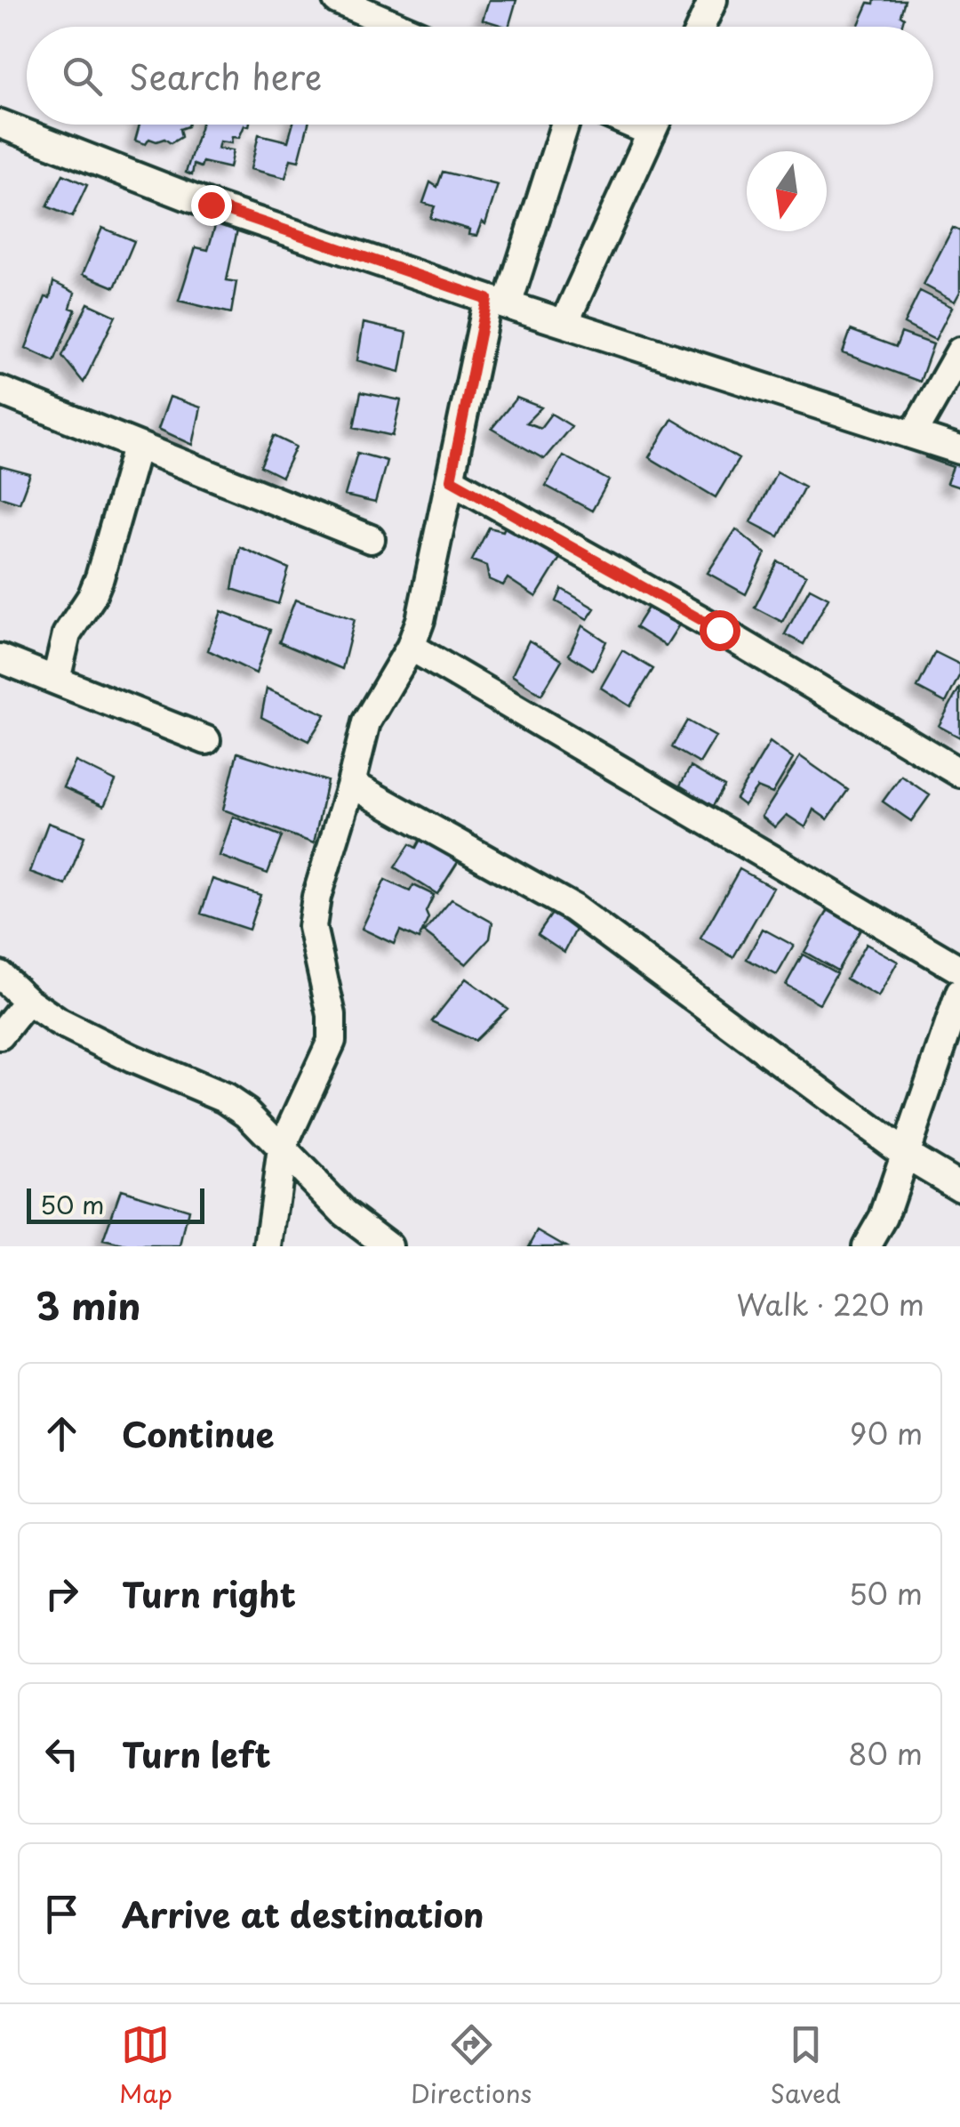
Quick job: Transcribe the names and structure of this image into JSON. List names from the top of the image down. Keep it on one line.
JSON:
{"scale_bar":"50 m","north":"bottom","page":{"search":"Search here","scale":"50 m","heading":["3 min","Walk · 220 m"],"list":[["Continue","90 m"],["Turn right","50 m"],["Turn left","80 m"],"Arrive at destination"],"nav":["Map","Directions","Saved"]}}
